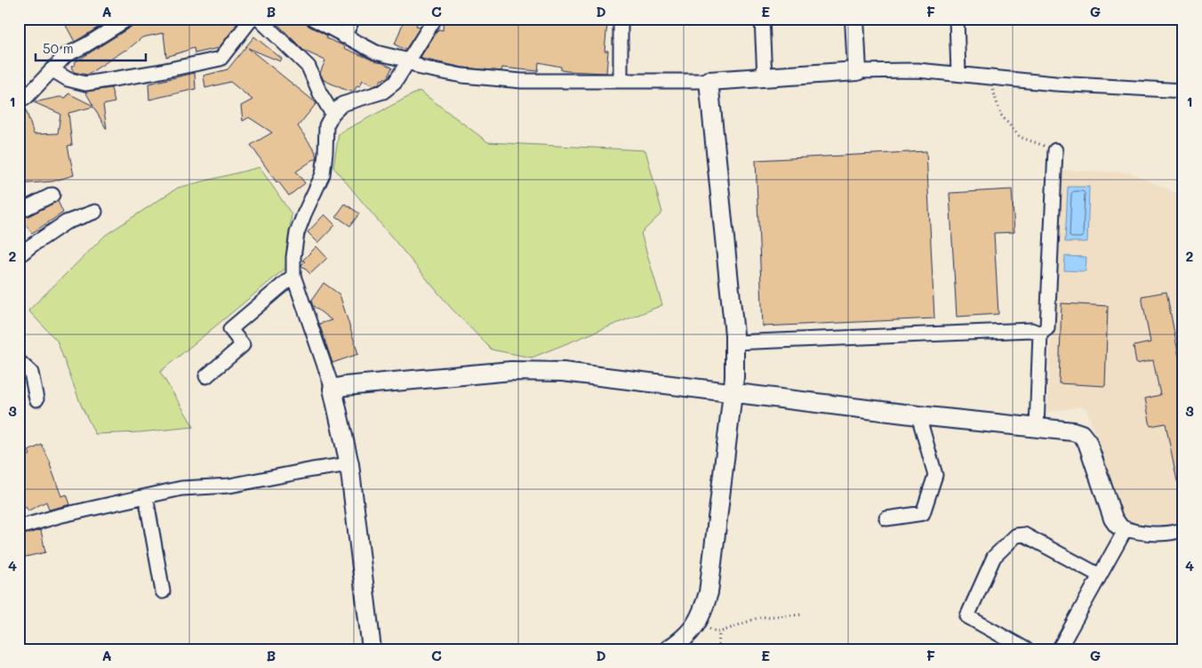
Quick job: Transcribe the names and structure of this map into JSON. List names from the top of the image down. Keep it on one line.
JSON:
{"scale_bar":"50 m","grid":{"columns":["A","B","C","D","E","F","G"],"rows":["1","2","3","4"]}}
